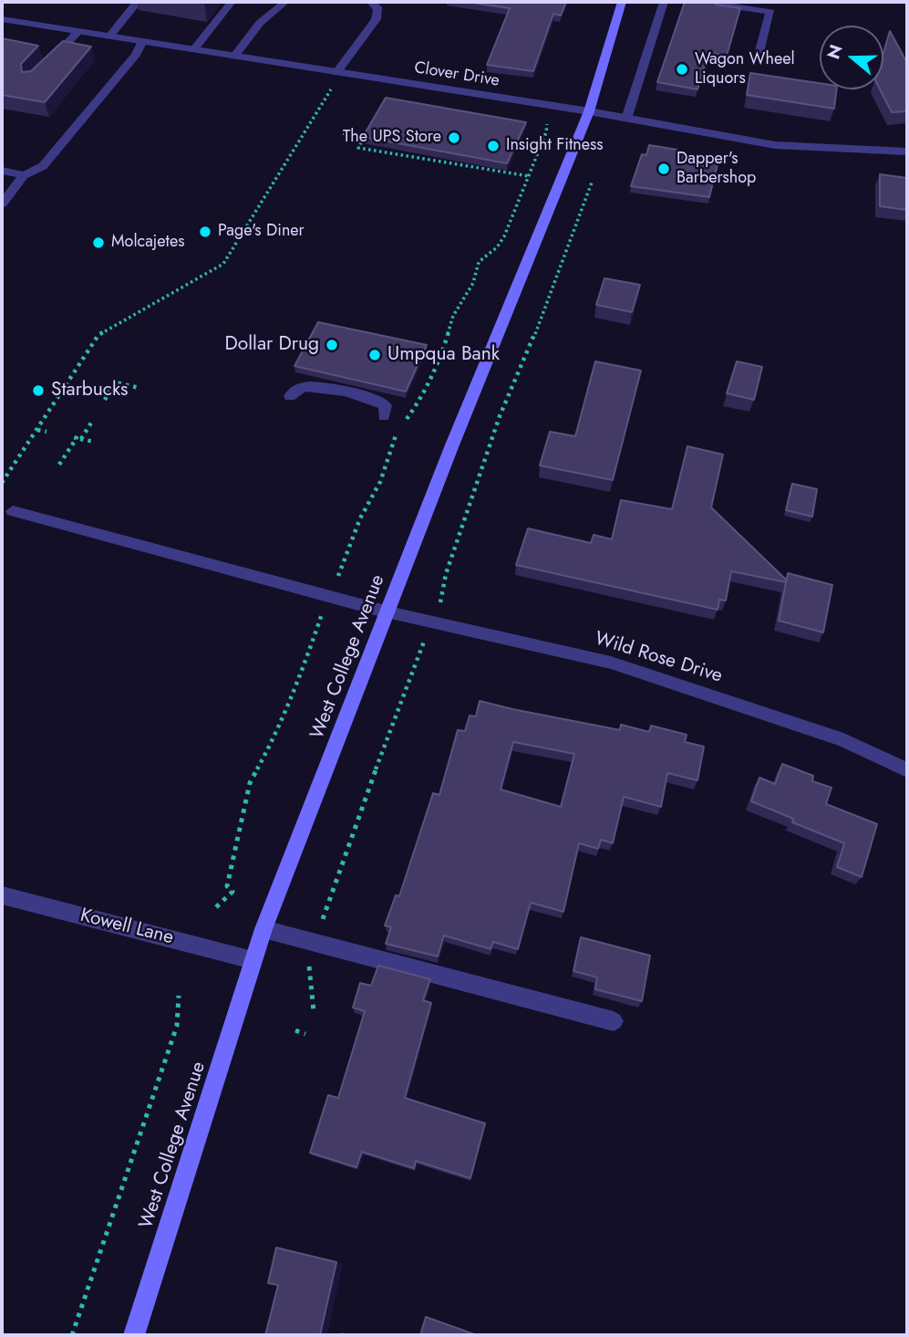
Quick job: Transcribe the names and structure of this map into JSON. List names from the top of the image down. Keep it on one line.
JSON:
{"streets":{"main road":["West College Avenue"],"street":["Clover Drive","Wild Rose Drive","Kowell Lane"]},"crossings":[["Clover Drive","West College Avenue"],["West College Avenue","Wild Rose Drive"],["West College Avenue","Kowell Lane"]],"places":["Wagon Wheel Liquors","The UPS Store","Insight Fitness","Dapper's Barbershop","Page's Diner","Molcajetes","Dollar Drug","Umpqua Bank","Starbucks"],"north":"left"}
